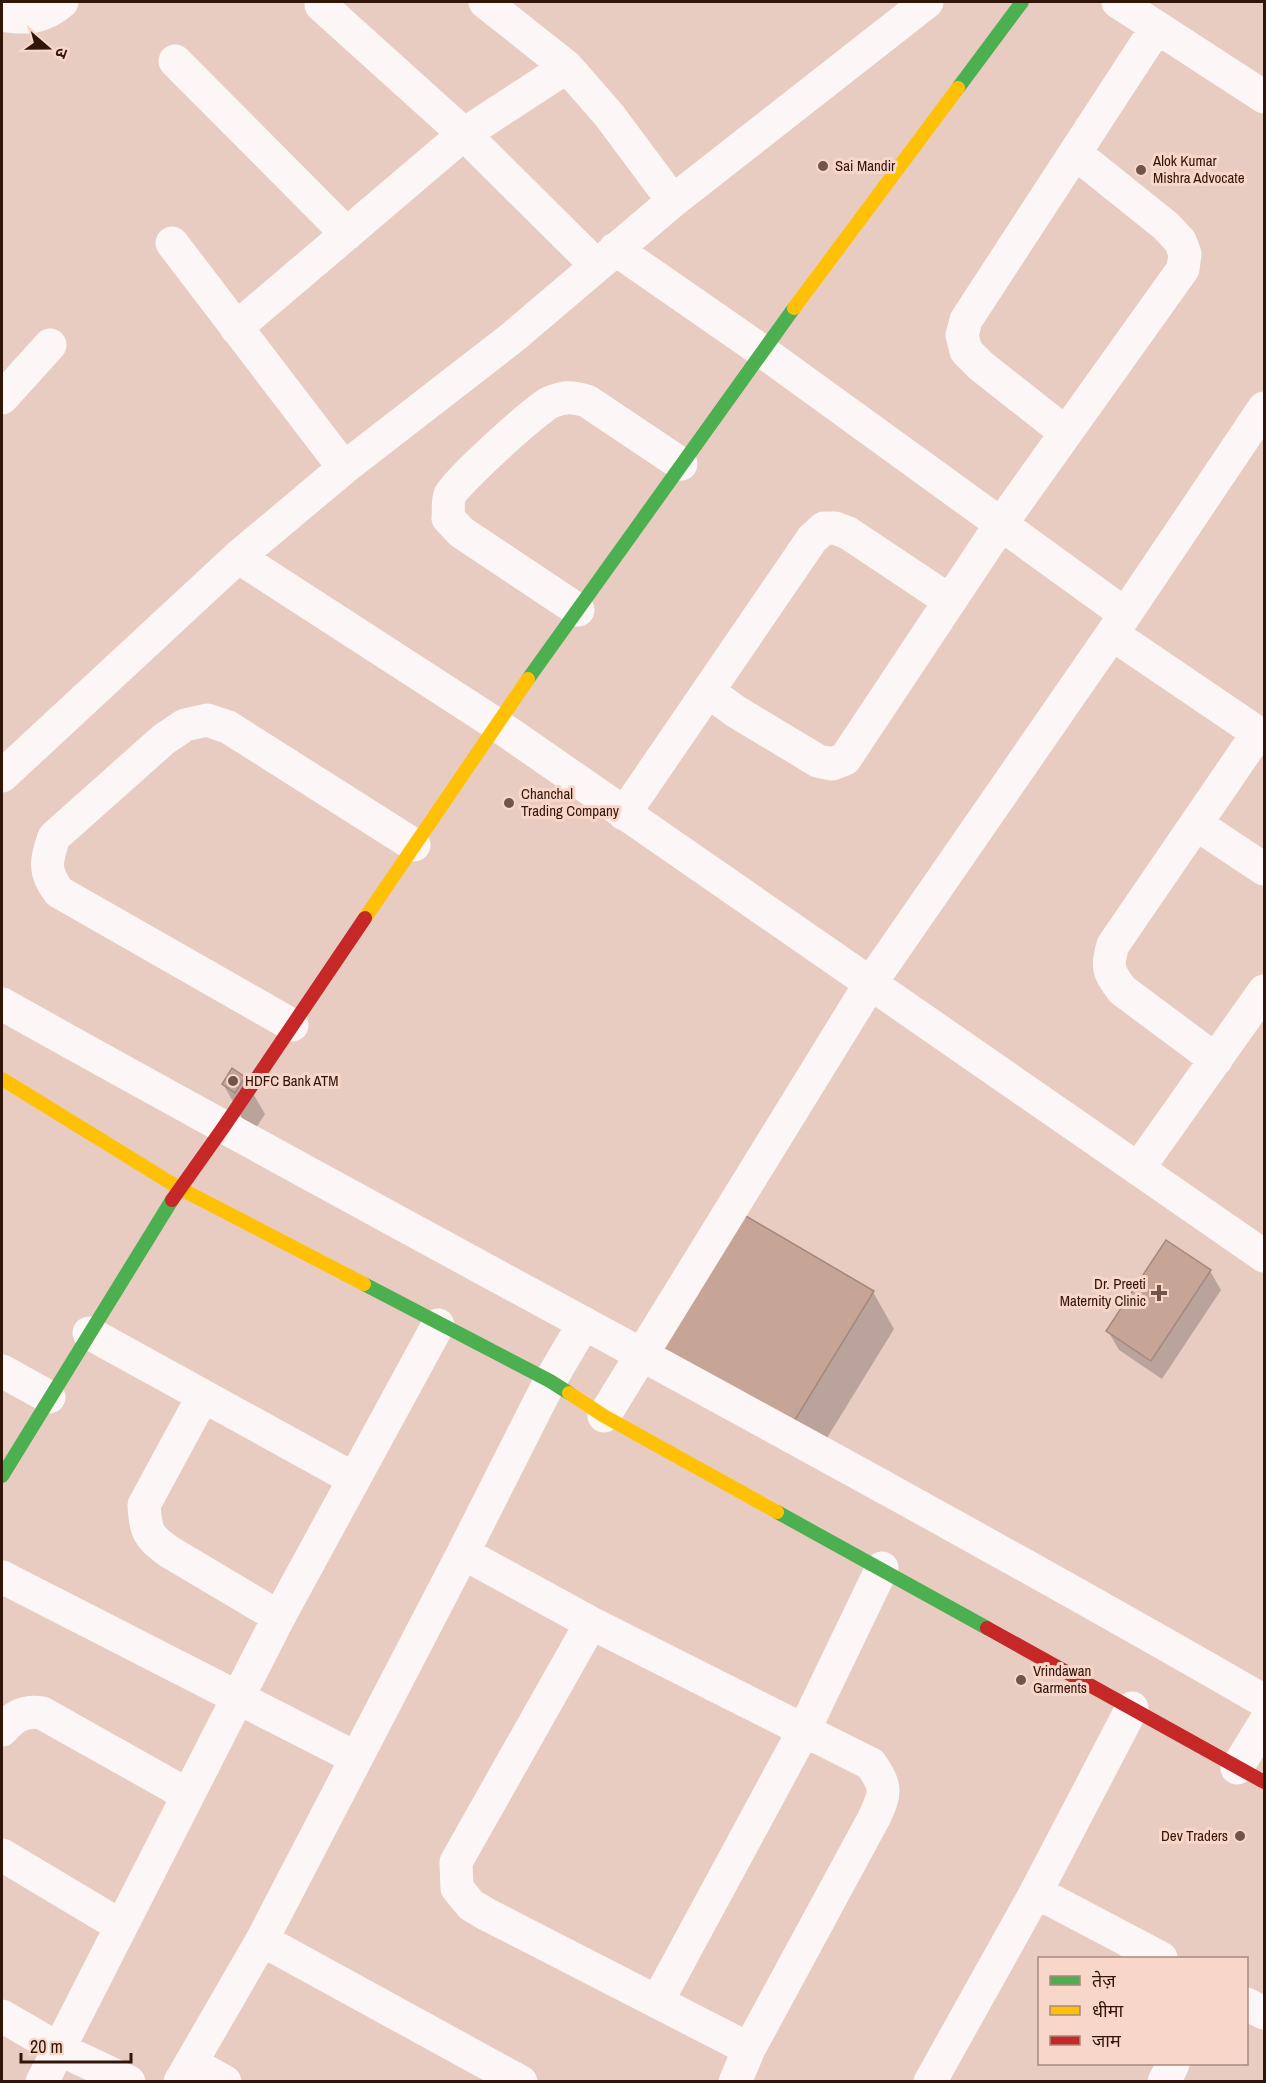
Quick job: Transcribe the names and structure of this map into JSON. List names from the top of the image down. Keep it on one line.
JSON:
{"places":{"other":["Sai Mandir","Alok Kumar Mishra Advocate","Chanchal Trading Company","HDFC Bank ATM","Vrindawan Garments","Dev Traders"],"health":["Dr. Preeti Maternity Clinic"]},"legend":["तेज़","धीमा","जाम"],"scale_bar":"20 m","north":"right"}
